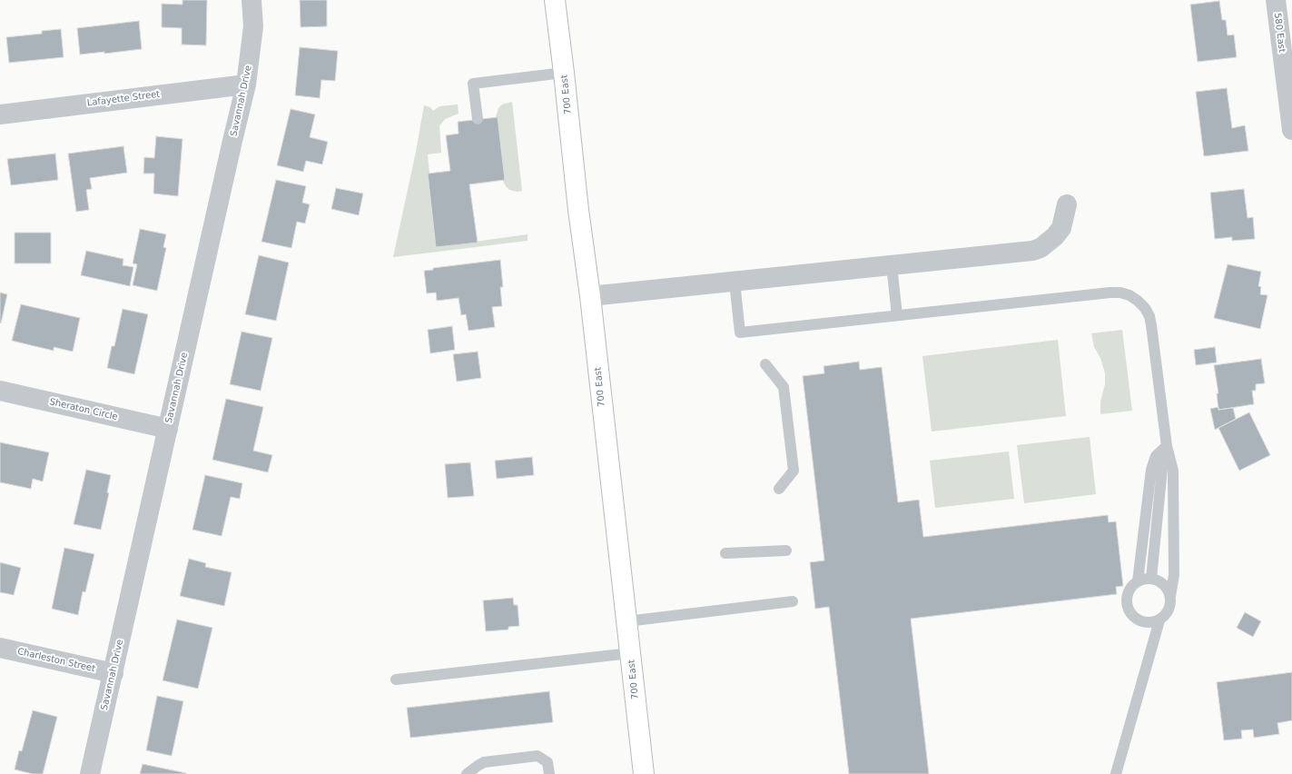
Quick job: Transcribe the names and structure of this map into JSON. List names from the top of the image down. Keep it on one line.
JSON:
{"streets":{"main road":["700 East"],"street":["580 East","Lafayette Street","Savannah Drive","Sheraton Circle","Charleston Street"]},"crossings":[["Lafayette Street","Savannah Drive"],["Savannah Drive","Sheraton Circle"],["Savannah Drive","Charleston Street"]]}
